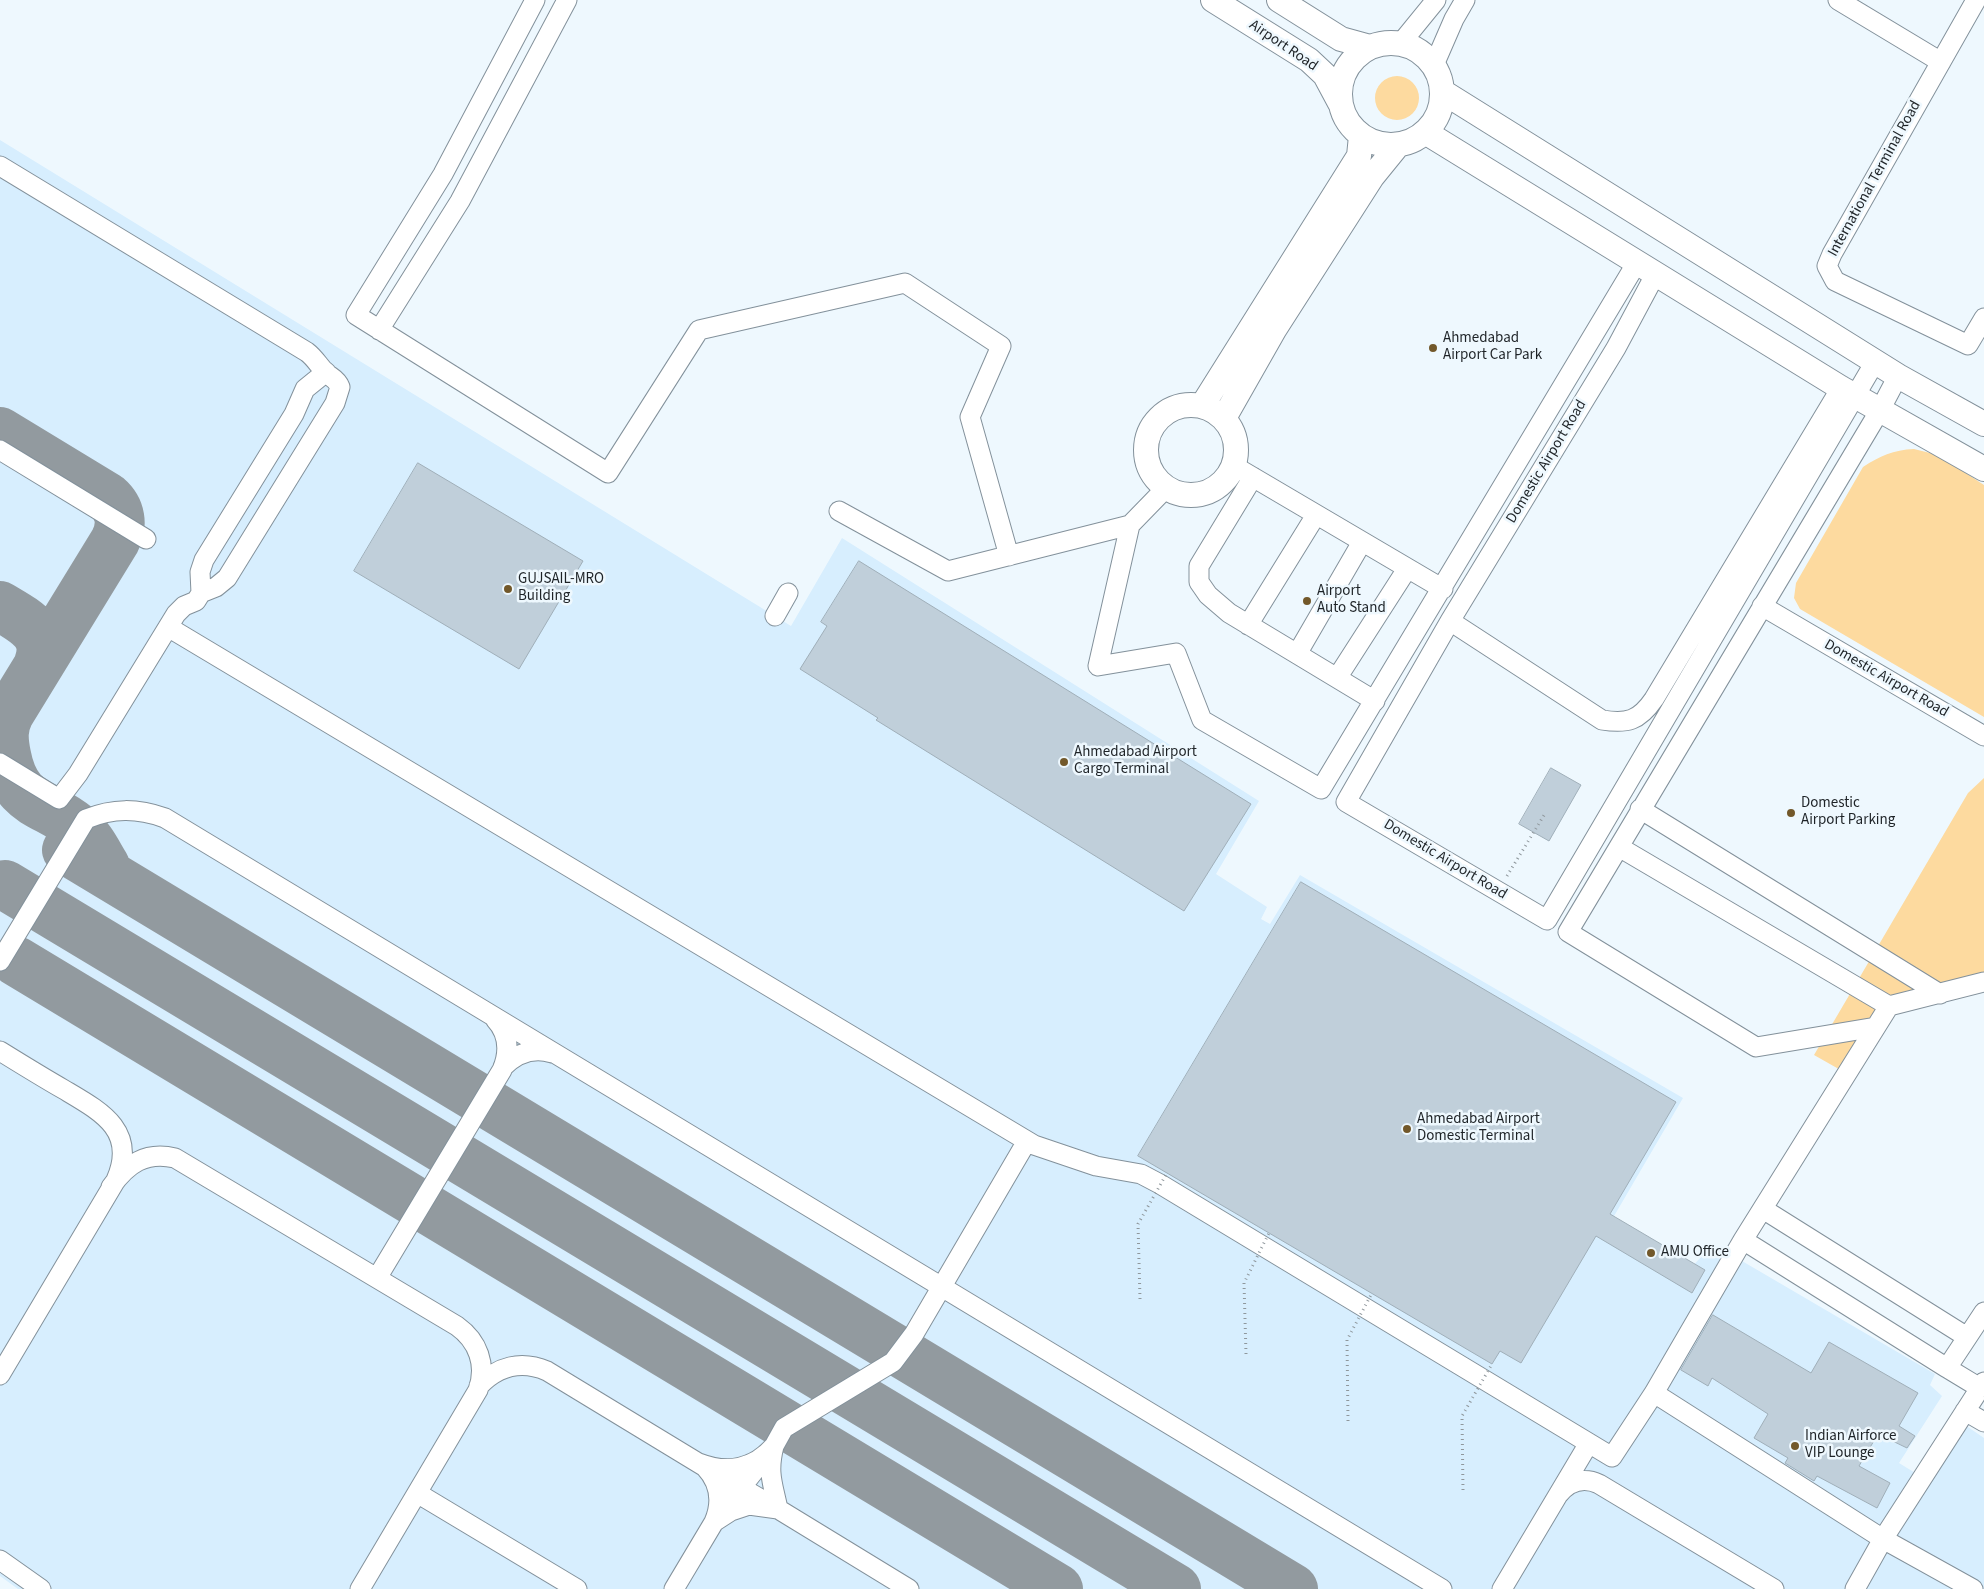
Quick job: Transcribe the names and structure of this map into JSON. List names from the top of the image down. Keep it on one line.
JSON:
{"streets":{"main road":["Airport Road"],"street":["International Terminal Road","Domestic Airport Road"]},"places":["Ahmedabad Airport Car Park","GUJSAIL-MRO Building","Airport Auto Stand","Ahmedabad Airport Cargo Terminal","Domestic Airport Parking","Ahmedabad Airport Domestic Terminal","AMU Office","Indian Airforce VIP Lounge"]}
